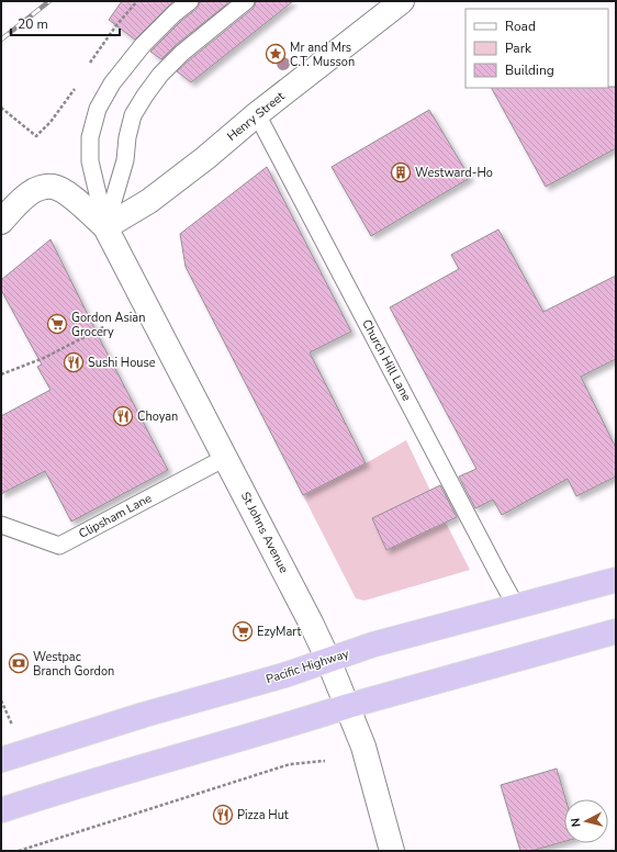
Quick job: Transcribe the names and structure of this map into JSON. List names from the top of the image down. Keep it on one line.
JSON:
{"streets":{"highway":["Pacific Highway"],"street":["Henry Street","St Johns Avenue"],"lane":["Church Hill Lane","Clipsham Lane"]},"crossings":[["Henry Street","Church Hill Lane"],["Henry Street","St Johns Avenue"],["Church Hill Lane","Pacific Highway"],["Clipsham Lane","St Johns Avenue"],["St Johns Avenue","Pacific Highway"]],"places":{"place":["Mr and Mrs C.T. Musson"],"building":["Westward-Ho"],"supermarket":["Gordon Asian Grocery","EzyMart"],"restaurant":["Sushi House","Choyan","Pizza Hut"],"bank":["Westpac Branch Gordon"]},"legend":["Road","Park","Building"],"scale_bar":"20 m","north":"left"}
